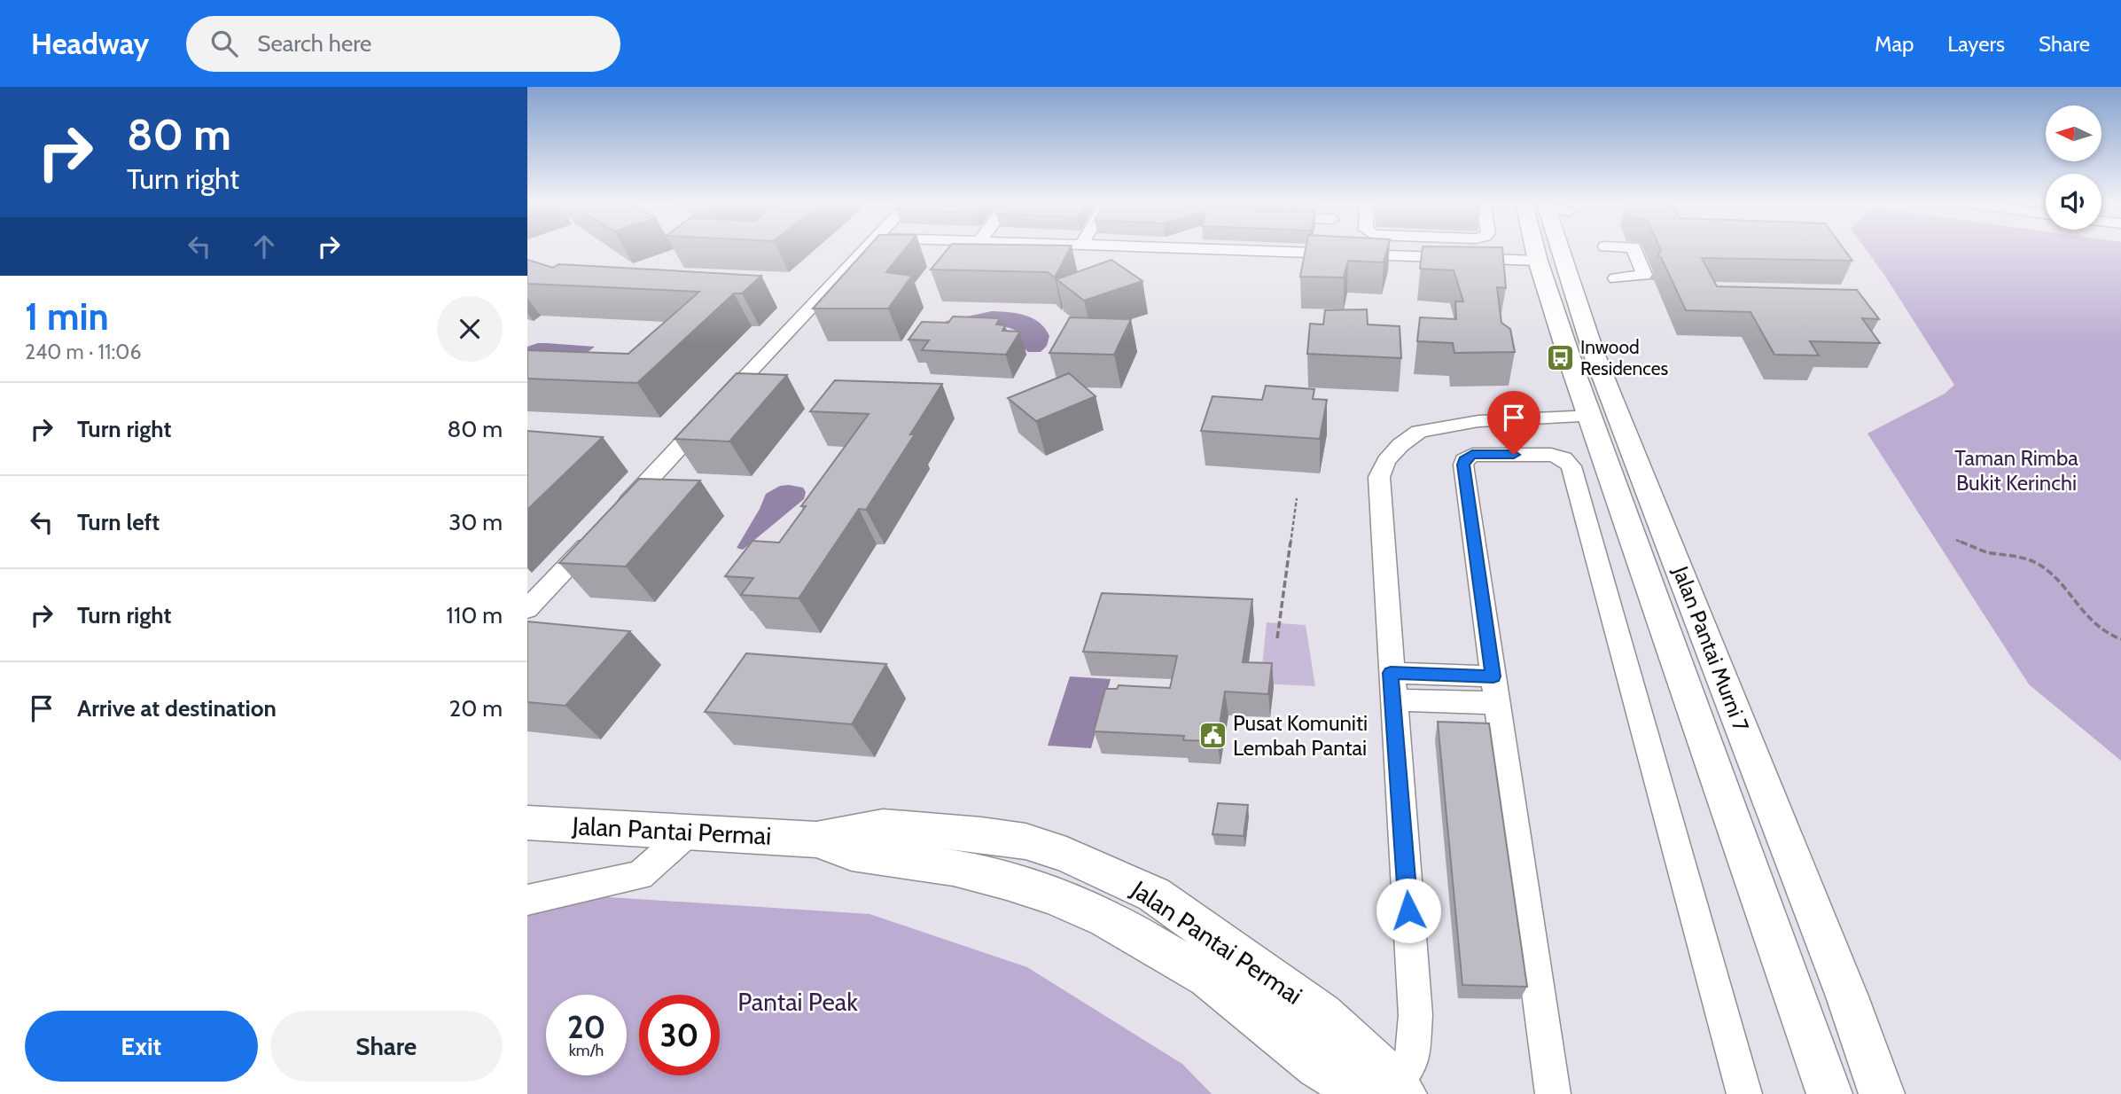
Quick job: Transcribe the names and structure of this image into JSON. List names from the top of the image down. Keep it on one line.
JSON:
{"streets":{"main road":["Jalan Pantai Murni 7","Jalan Pantai Permai"]},"parks":["Taman Rimba Bukit Kerinchi","Pantai Peak"],"places":{"bus stop":["Inwood Residences"],"public building":["Pusat Komuniti Lembah Pantai"]},"north":"left","page":{"header":"Headway","search":"Search here","nav":["Map","Layers","Share"],"turn":["80 m","Turn right"],"heading":["1 min","240 m · 11:06"],"list":[{"name":"Turn right","value":"80 m"},{"name":"Turn left","value":"30 m"},{"name":"Turn right","value":"110 m"},{"name":"Arrive at destination","value":"20 m"}],"speed":"20 km/h","limit":"30","buttons":["Exit","Share"]}}
